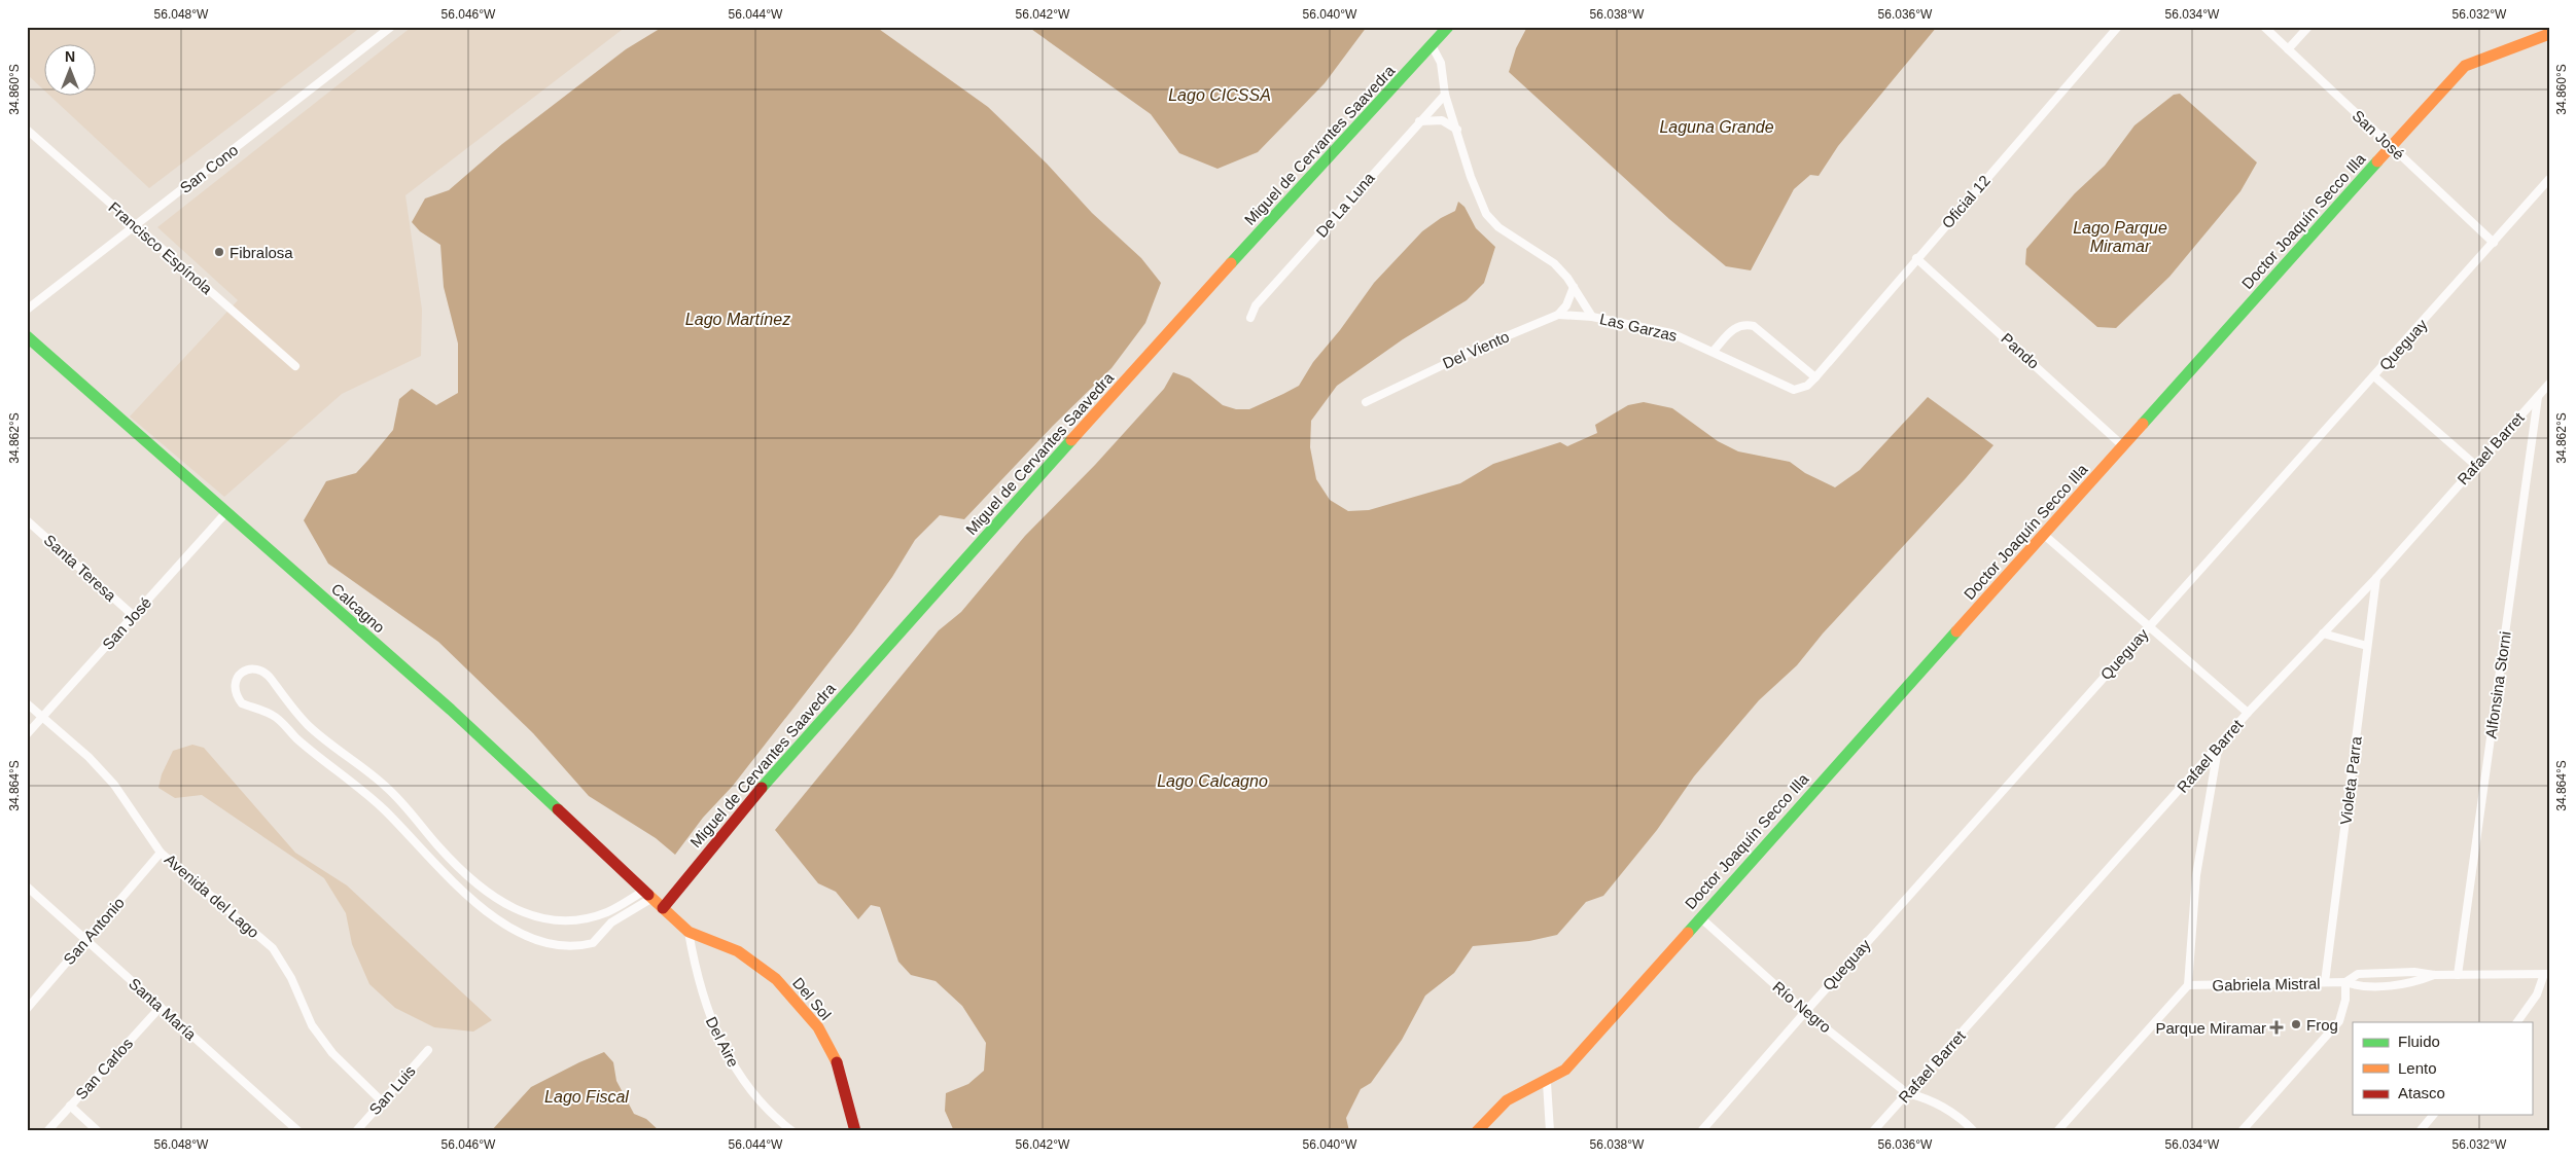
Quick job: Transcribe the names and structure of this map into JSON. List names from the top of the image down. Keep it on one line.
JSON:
{"streets":{"street":["San José","Miguel de Cervantes Saavedra","San Cono","Oficial 12","De La Luna","Doctor Joaquín Secco Illa","Francisco Espínola","Las Garzas","Queguay","Del Viento","Pando","Rafael Barret","Santa Teresa","Calcagno","Alfonsina Storni","Violeta Parra","Avenida del Lago","San Antonio","Gabriela Mistral","Del Sol","Río Negro","Santa María","Del Aire","San Carlos","San Luis"]},"crossings":[["San José","Doctor Joaquín Secco Illa"],["San José","Queguay"],["San José","Santa Teresa"],["San José","Calcagno"],["San José","Avenida del Lago"],["Miguel de Cervantes Saavedra","Las Garzas"],["Miguel de Cervantes Saavedra","Calcagno"],["San Cono","Francisco Espínola"],["Oficial 12","Las Garzas"],["Oficial 12","Pando"],["De La Luna","Las Garzas"],["Doctor Joaquín Secco Illa","Pando"],["Doctor Joaquín Secco Illa","Río Negro"],["Queguay","Río Negro"],["Rafael Barret","Alfonsina Storni"],["Rafael Barret","Violeta Parra"],["Rafael Barret","Río Negro"],["Calcagno","Del Sol"],["Calcagno","Del Aire"],["Alfonsina Storni","Gabriela Mistral"],["Violeta Parra","Gabriela Mistral"],["Avenida del Lago","San Antonio"],["Avenida del Lago","San Luis"],["San Antonio","Santa María"],["Del Sol","Del Aire"],["Santa María","San Carlos"]],"water":["Lago CICSSA","Laguna Grande","Lago Parque Miramar","Lago Martínez","Lago Calcagno","Lago Fiscal"],"places":{"other":["Fibralosa","Frog"],"health":["Parque Miramar"]},"legend":["Fluido","Lento","Atasco"],"north":"top","coordinates":["56.048°W","56.046°W","56.044°W","56.042°W","56.040°W","56.038°W","56.036°W","56.034°W","56.032°W","34.860°S","34.862°S","34.864°S"]}
